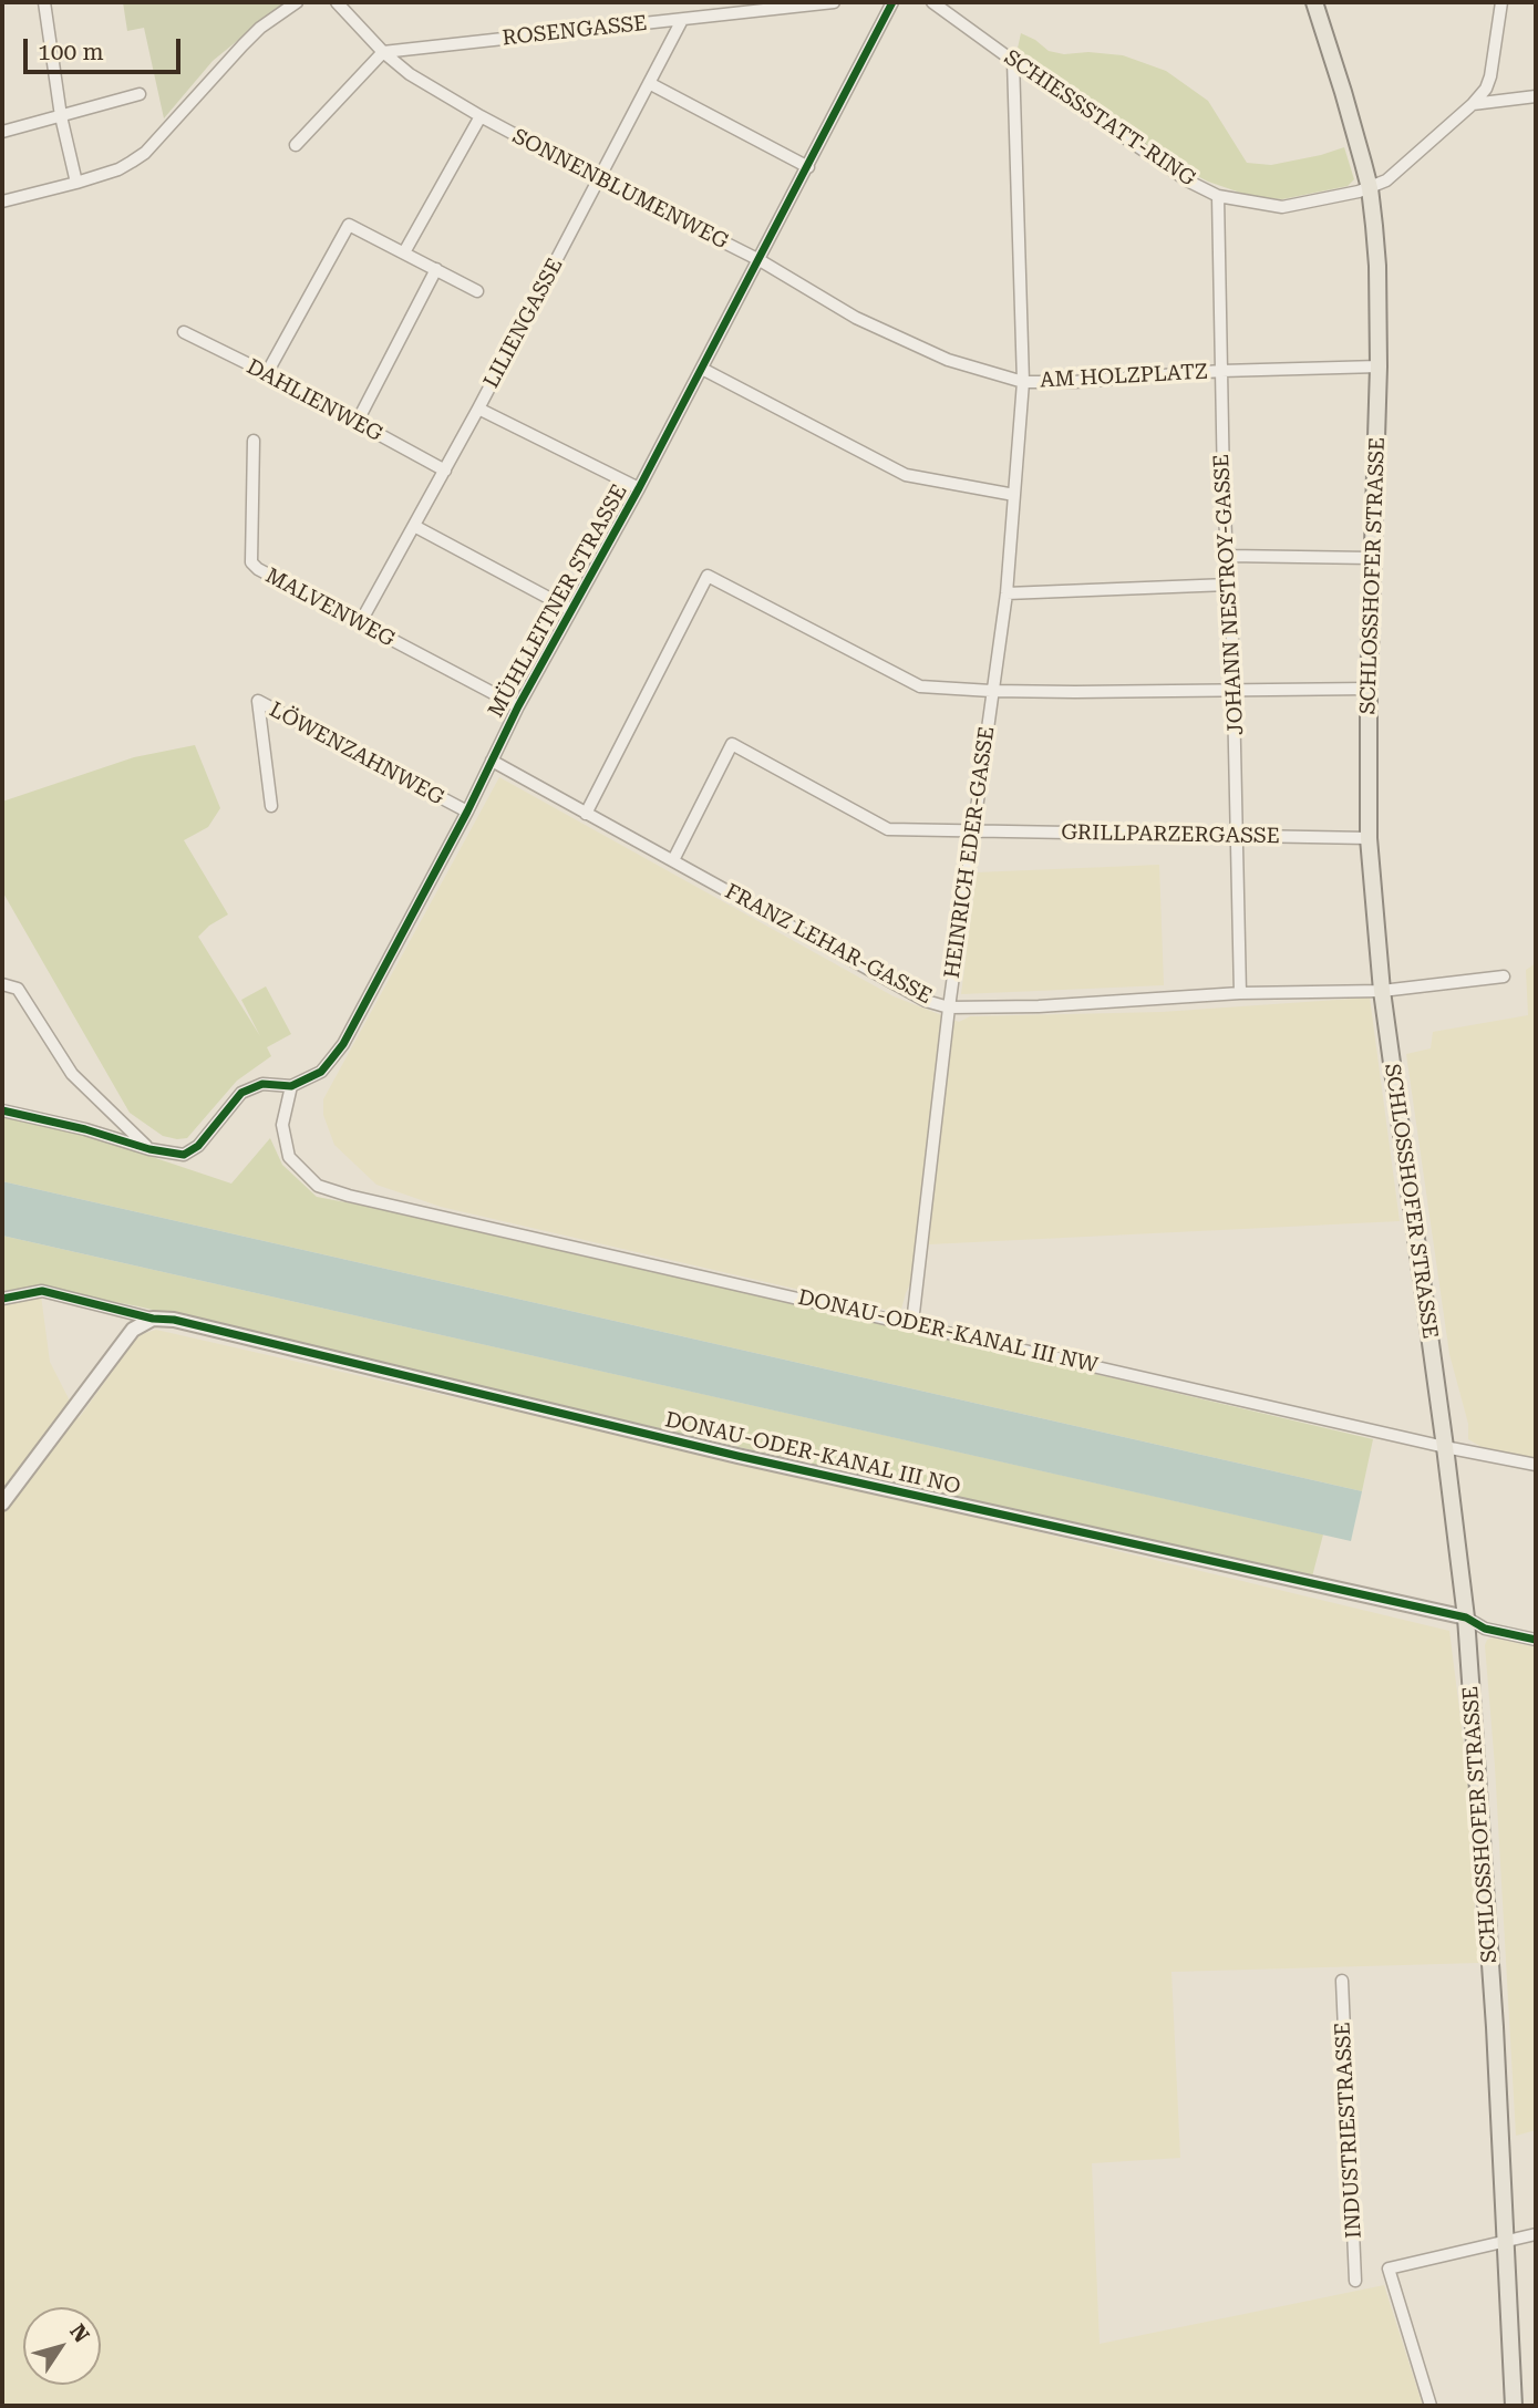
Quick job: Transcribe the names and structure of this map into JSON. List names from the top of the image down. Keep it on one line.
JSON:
{"streets":{"main road":["SCHLOSSHOFER STRASSE"],"street":["ROSENGASSE","SCHIESSSTATT-RING","SONNENBLUMENWEG","LILIENGASSE","AM HOLZPLATZ","DAHLIENWEG","JOHANN NESTROY-GASSE","MÜHLLEITNER STRASSE","MALVENWEG","LÖWENZAHNWEG","GRILLPARZERGASSE","HEINRICH EDER-GASSE","FRANZ LEHAR-GASSE","DONAU-ODER-KANAL III NW","DONAU-ODER-KANAL III NO","INDUSTRIESTRASSE"]},"crossings":[["ROSENGASSE","SONNENBLUMENWEG"],["ROSENGASSE","LILIENGASSE"],["SCHIESSSTATT-RING","SCHLOSSHOFER STRASSE"],["SCHIESSSTATT-RING","JOHANN NESTROY-GASSE"],["SCHIESSSTATT-RING","HEINRICH EDER-GASSE"],["SONNENBLUMENWEG","LILIENGASSE"],["SONNENBLUMENWEG","AM HOLZPLATZ"],["SONNENBLUMENWEG","MÜHLLEITNER STRASSE"],["LILIENGASSE","DAHLIENWEG"],["LILIENGASSE","MALVENWEG"],["AM HOLZPLATZ","SCHLOSSHOFER STRASSE"],["AM HOLZPLATZ","JOHANN NESTROY-GASSE"],["AM HOLZPLATZ","MÜHLLEITNER STRASSE"],["AM HOLZPLATZ","HEINRICH EDER-GASSE"],["SCHLOSSHOFER STRASSE","GRILLPARZERGASSE"],["SCHLOSSHOFER STRASSE","FRANZ LEHAR-GASSE"],["SCHLOSSHOFER STRASSE","DONAU-ODER-KANAL III NW"],["SCHLOSSHOFER STRASSE","DONAU-ODER-KANAL III NO"],["JOHANN NESTROY-GASSE","GRILLPARZERGASSE"],["JOHANN NESTROY-GASSE","FRANZ LEHAR-GASSE"],["MÜHLLEITNER STRASSE","MALVENWEG"],["MÜHLLEITNER STRASSE","LÖWENZAHNWEG"],["MÜHLLEITNER STRASSE","FRANZ LEHAR-GASSE"],["MÜHLLEITNER STRASSE","DONAU-ODER-KANAL III NW"],["GRILLPARZERGASSE","HEINRICH EDER-GASSE"],["GRILLPARZERGASSE","FRANZ LEHAR-GASSE"],["HEINRICH EDER-GASSE","FRANZ LEHAR-GASSE"],["HEINRICH EDER-GASSE","DONAU-ODER-KANAL III NW"]],"scale_bar":"100 m","north":"top right"}
